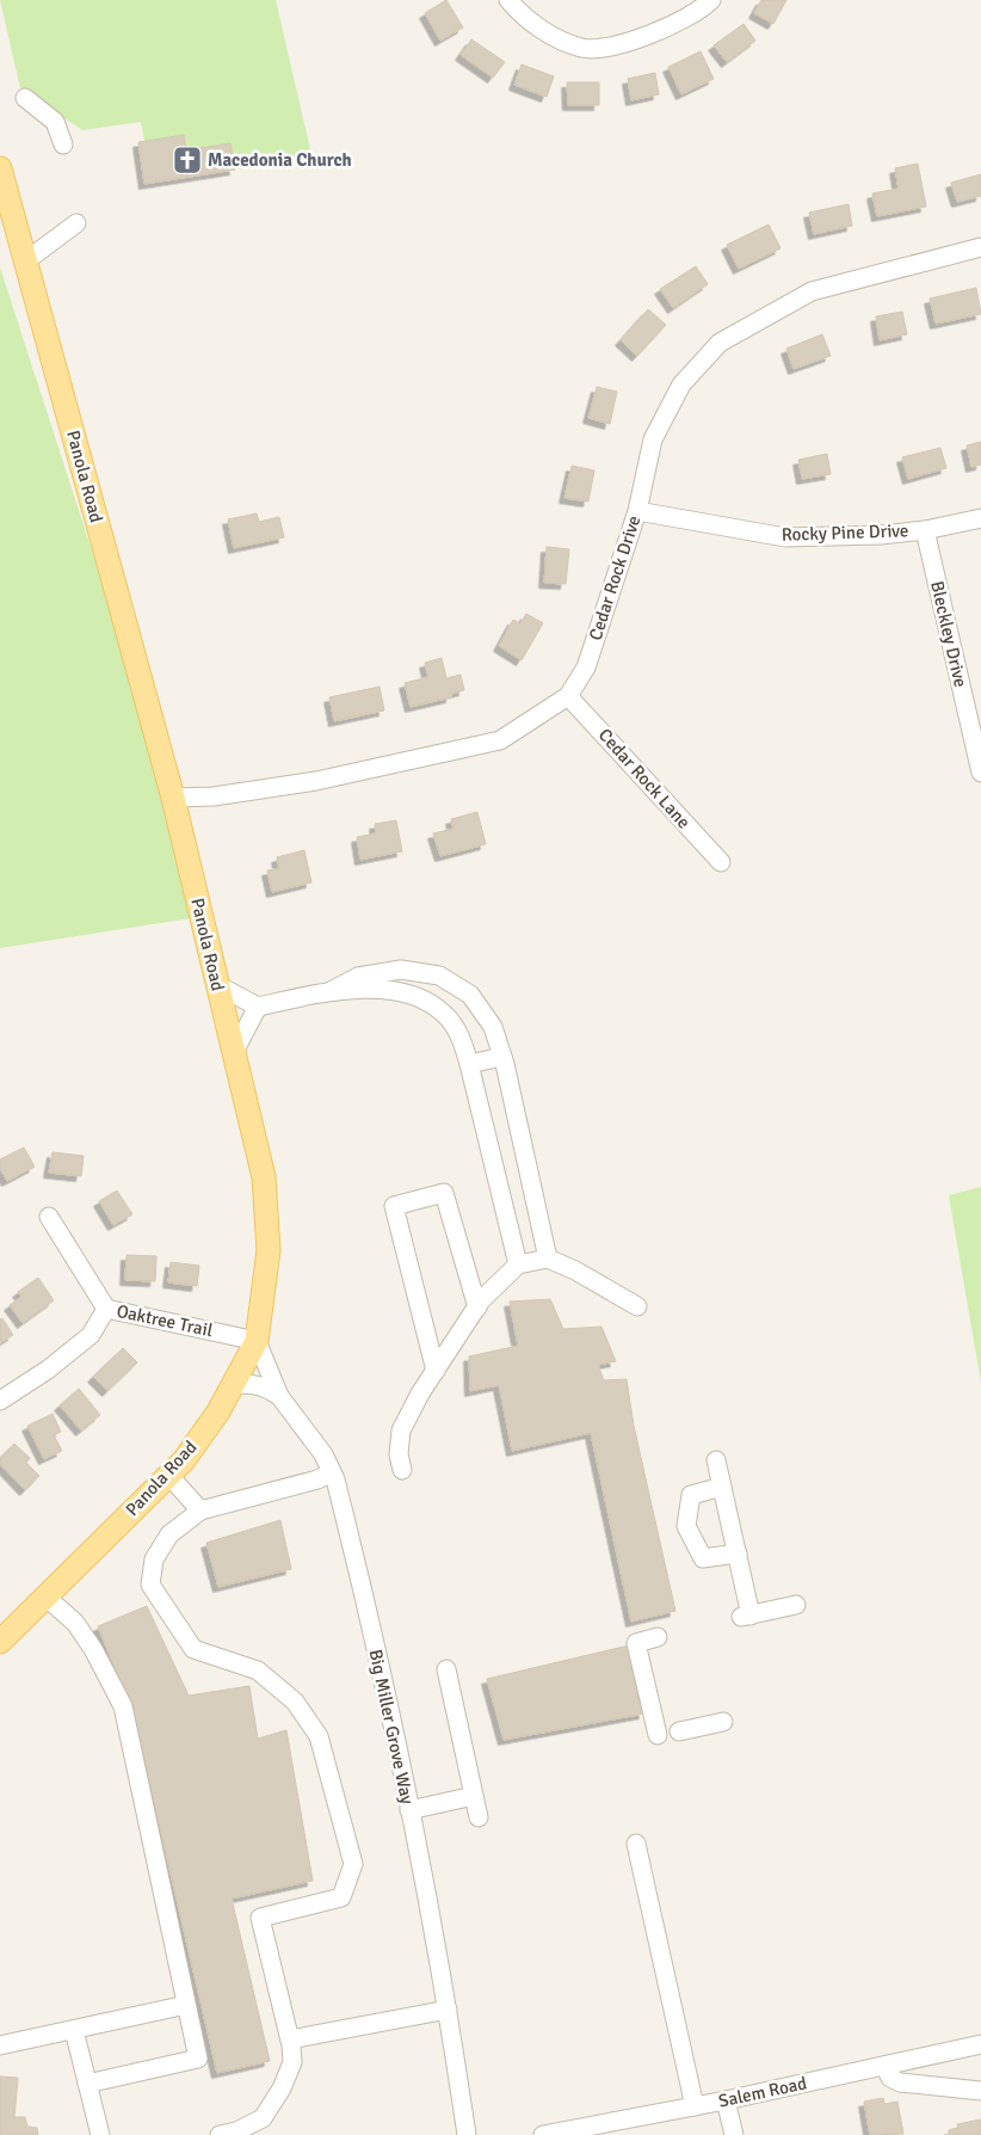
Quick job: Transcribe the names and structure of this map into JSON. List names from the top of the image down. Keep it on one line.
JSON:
{"streets":{"main road":["Panola Road"],"street":["Rocky Pine Drive","Cedar Rock Drive","Bleckley Drive","Cedar Rock Lane","Oaktree Trail","Big Miller Grove Way","Salem Road"]},"crossings":[["Panola Road","Cedar Rock Drive"],["Panola Road","Oaktree Trail"],["Panola Road","Big Miller Grove Way"],["Rocky Pine Drive","Cedar Rock Drive"],["Rocky Pine Drive","Bleckley Drive"],["Cedar Rock Drive","Cedar Rock Lane"],["Oaktree Trail","Big Miller Grove Way"]],"places":{"church":["Macedonia Church"]}}
